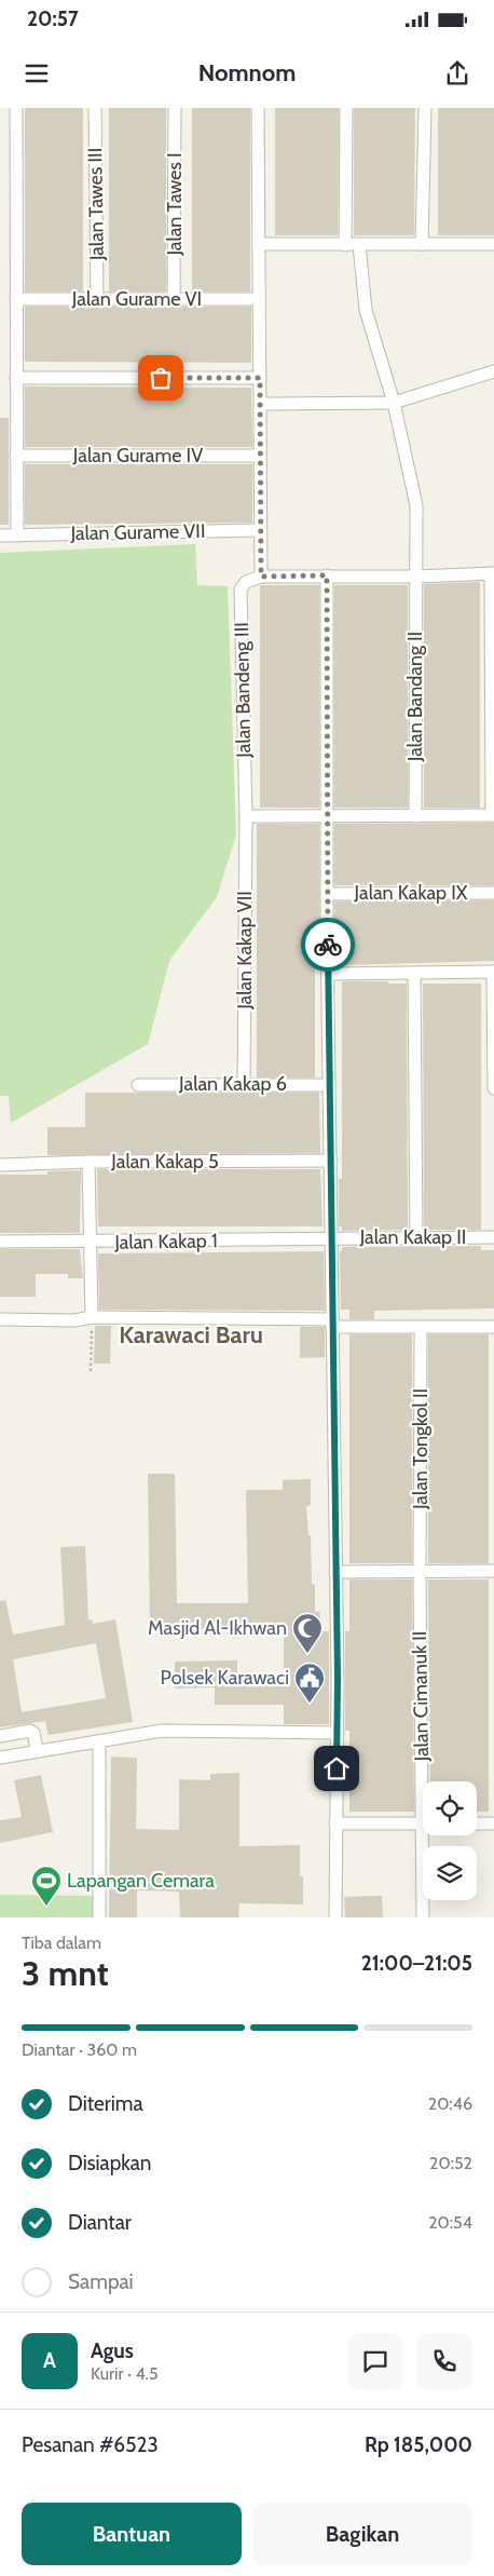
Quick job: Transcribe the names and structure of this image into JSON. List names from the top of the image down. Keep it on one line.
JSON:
{"streets":{"street":["Jalan Tawes III","Jalan Tawes I","Jalan Gurame VI","Jalan Gurame IV","Jalan Gurame VII","Jalan Bandeng III","Jalan Bandang II","Jalan Kakap IX","Jalan Kakap VII","Jalan Kakap 6","Jalan Kakap 5","Jalan Kakap II","Jalan Kakap 1","Jalan Tongkol II","Jalan Cimanuk II"]},"crossings":[["Jalan Tawes III","Jalan Gurame VI"],["Jalan Tawes I","Jalan Gurame VI"],["Jalan Bandeng III","Jalan Kakap VII"],["Jalan Kakap VII","Jalan Kakap 6"],["Jalan Kakap II","Jalan Kakap 1"],["Jalan Tongkol II","Jalan Cimanuk II"]],"districts":["Karawaci Baru"],"places":{"mosque":["Masjid Al-Ikhwan"],"public building":["Polsek Karawaci"],"sports":["Lapangan Cemara"]},"page":{"status":"20:57","header":"Nomnom","heading":["3 mnt","Tiba dalam","21:00–21:05"],"panel":["Agus","Kurir · 4.5","Pesanan #6523","Rp 185,000"],"bar":"Diantar · 360 m","list":[["Diterima","20:46"],["Disiapkan","20:52"],["Diantar","20:54"],"Sampai"],"round":"A","buttons":["Bantuan","Bagikan"]}}
